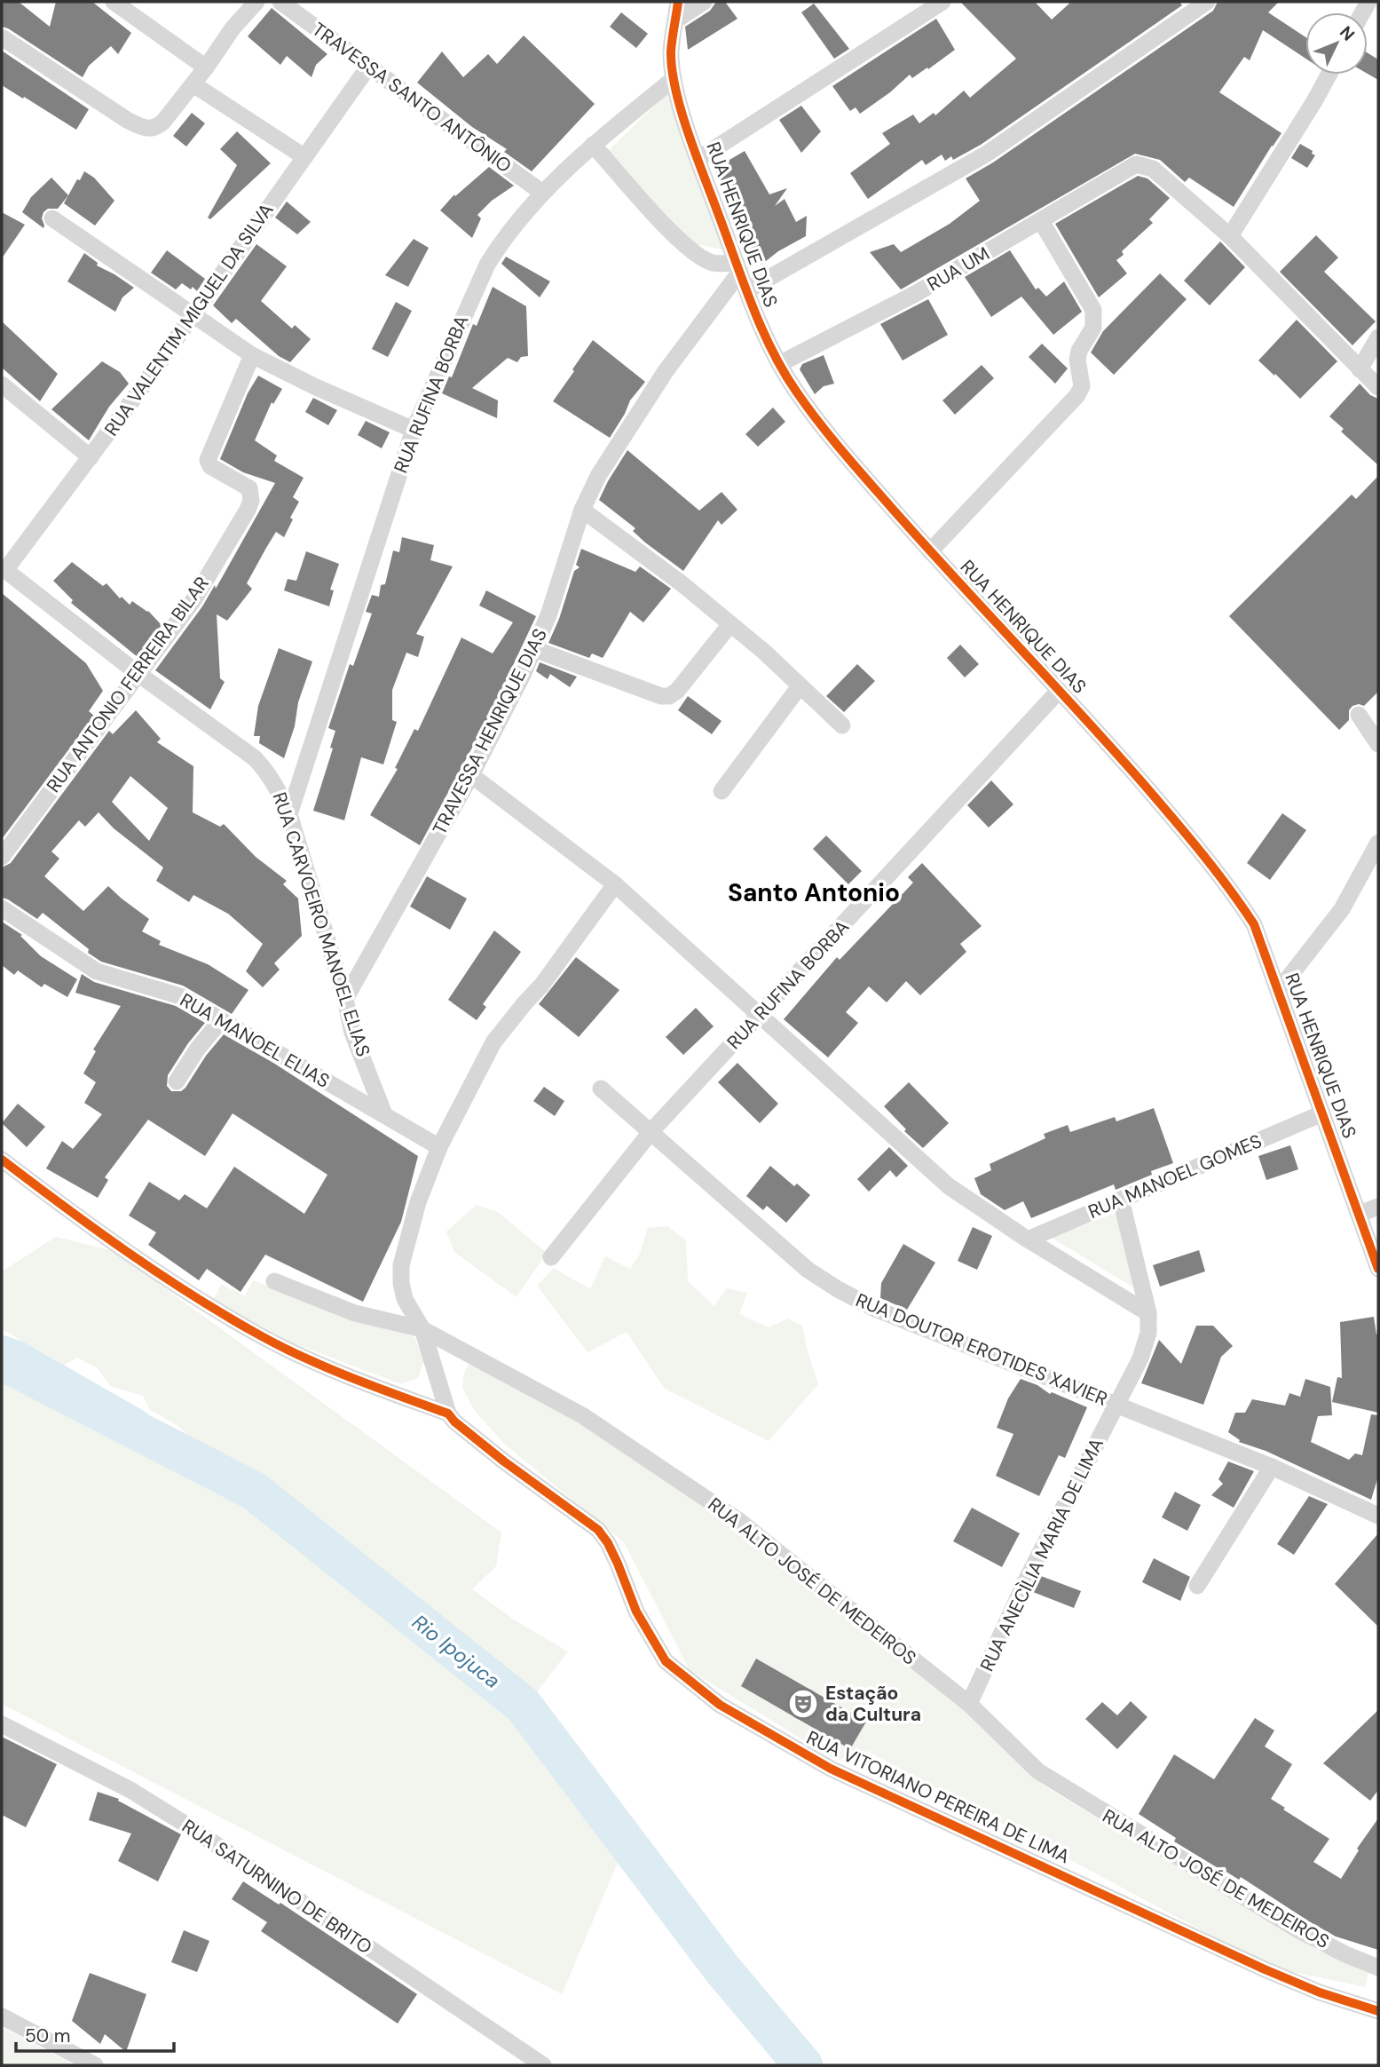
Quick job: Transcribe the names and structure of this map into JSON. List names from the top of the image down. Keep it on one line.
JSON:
{"streets":{"street":["TRAVESSA SANTO ANTÔNIO","RUA HENRIQUE DIAS","RUA UM","RUA VALENTIM MIGUEL DA SILVA","RUA RUFINA BORBA","RUA ANTONIO FERREIRA BILAR","TRAVESSA HENRIQUE DIAS","RUA CARVOEIRO MANOEL ELIAS","RUA MANOEL ELIAS","RUA MANOEL GOMES","RUA DOUTOR EROTIDES XAVIER","RUA ANECÌLIA MARIA DE LIMA","RUA ALTO JOSÉ DE MEDEIROS","RUA VITORIANO PEREIRA DE LIMA","RUA SATURNINO DE BRITO"]},"crossings":[["TRAVESSA SANTO ANTÔNIO","RUA VALENTIM MIGUEL DA SILVA"],["TRAVESSA SANTO ANTÔNIO","RUA RUFINA BORBA"],["RUA HENRIQUE DIAS","RUA UM"],["RUA HENRIQUE DIAS","RUA RUFINA BORBA"],["RUA HENRIQUE DIAS","TRAVESSA HENRIQUE DIAS"],["RUA HENRIQUE DIAS","RUA MANOEL GOMES"],["RUA VALENTIM MIGUEL DA SILVA","RUA CARVOEIRO MANOEL ELIAS"],["RUA RUFINA BORBA","RUA CARVOEIRO MANOEL ELIAS"],["RUA RUFINA BORBA","RUA DOUTOR EROTIDES XAVIER"],["RUA ANTONIO FERREIRA BILAR","RUA CARVOEIRO MANOEL ELIAS"],["TRAVESSA HENRIQUE DIAS","RUA CARVOEIRO MANOEL ELIAS"],["RUA CARVOEIRO MANOEL ELIAS","RUA MANOEL ELIAS"],["RUA DOUTOR EROTIDES XAVIER","RUA ANECÌLIA MARIA DE LIMA"],["RUA ANECÌLIA MARIA DE LIMA","RUA ALTO JOSÉ DE MEDEIROS"]],"districts":["Santo Antonio"],"water":["Rio Ipojuca"],"places":{"theatre":["Estação da Cultura"]},"scale_bar":"50 m","north":"top right"}
